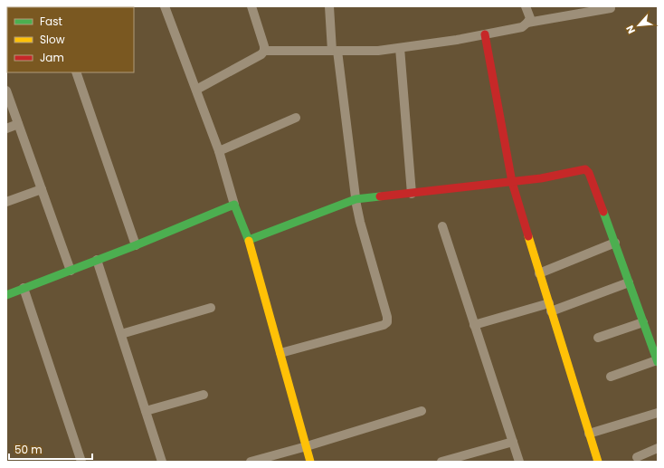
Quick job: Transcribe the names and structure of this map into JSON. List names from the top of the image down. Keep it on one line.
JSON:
{"legend":["Fast","Slow","Jam"],"scale_bar":"50 m","north":"bottom left"}
